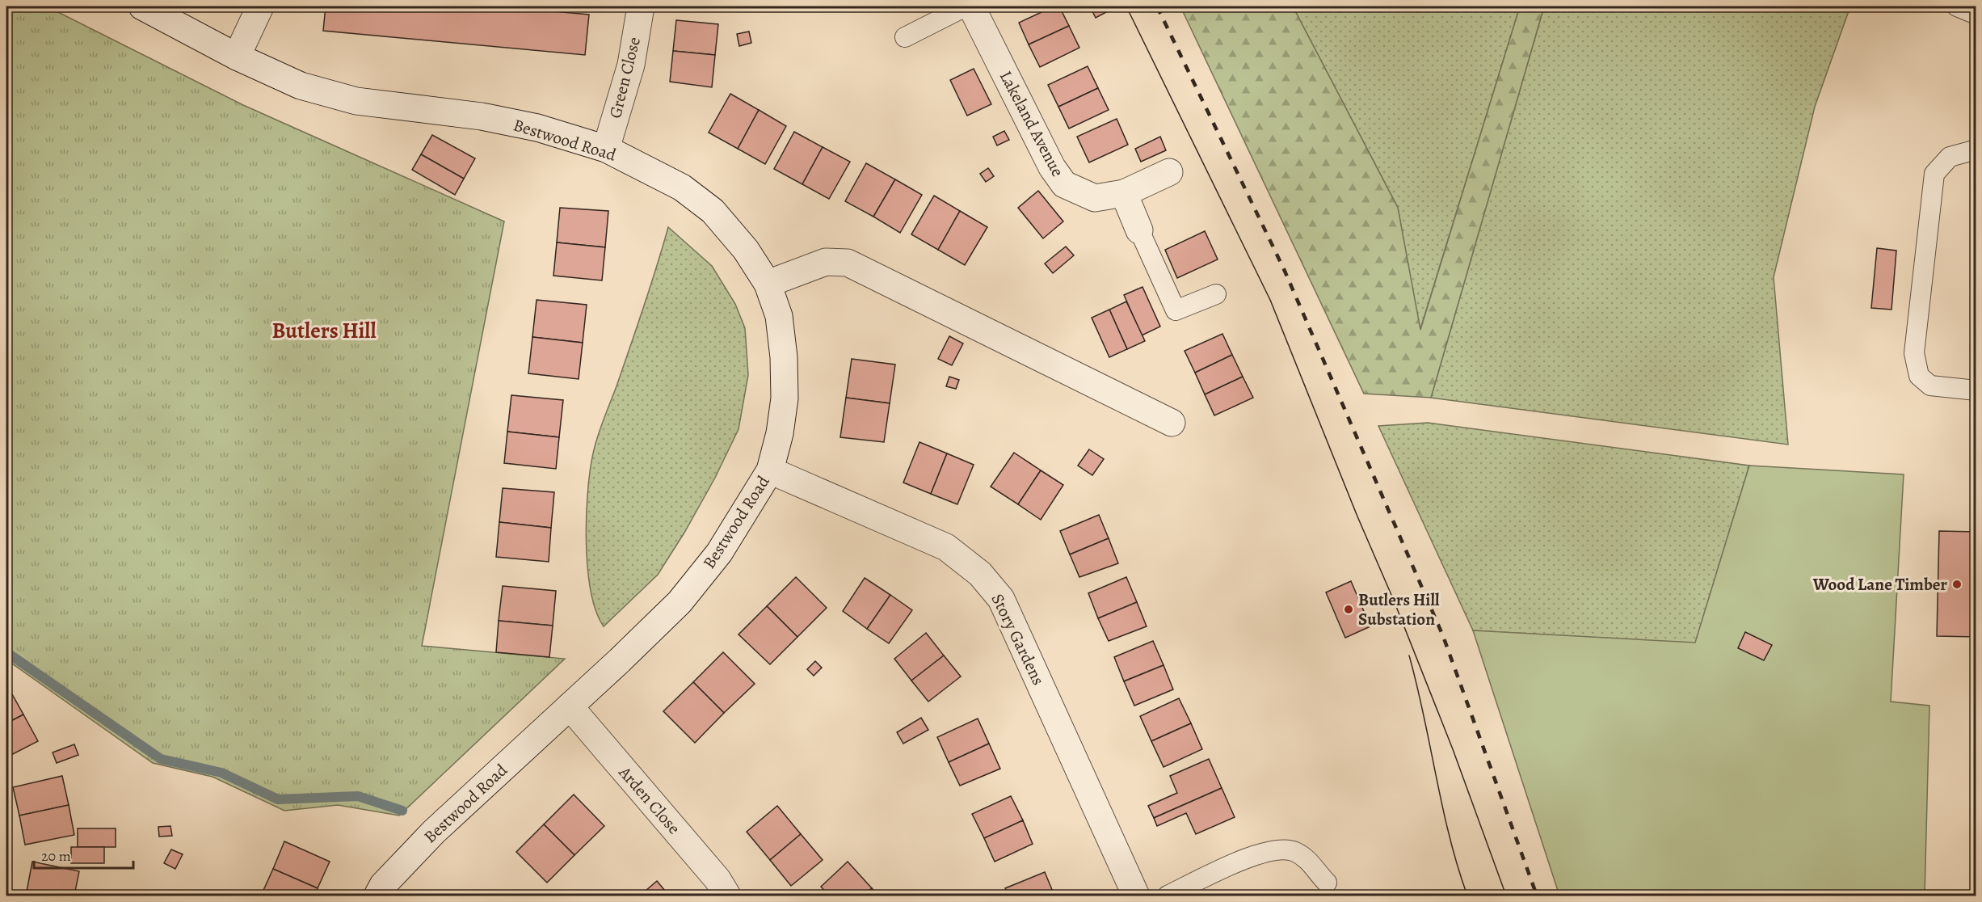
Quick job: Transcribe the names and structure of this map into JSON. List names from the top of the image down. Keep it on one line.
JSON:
{"streets":{"street":["Green Close","Lakeland Avenue","Bestwood Road","Story Gardens","Arden Close"]},"crossings":[["Green Close","Bestwood Road"],["Bestwood Road","Story Gardens"],["Bestwood Road","Arden Close"]],"districts":["Butlers Hill"],"places":["Wood Lane Timber","Butlers Hill Substation"],"scale_bar":"20 m"}
